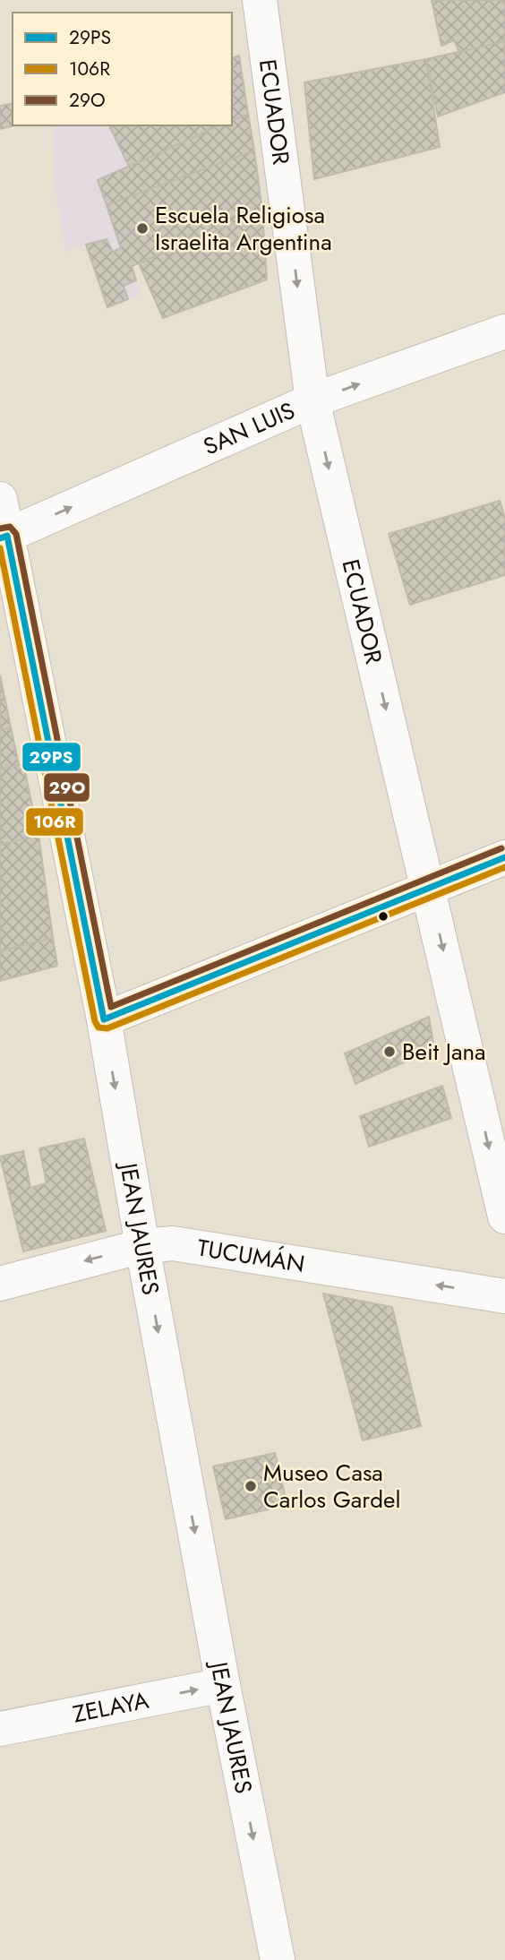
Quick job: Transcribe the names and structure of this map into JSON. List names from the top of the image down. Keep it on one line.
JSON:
{"streets":{"street":["ECUADOR","SAN LUIS","JEAN JAURES","TUCUMÁN","ZELAYA"]},"crossings":[["ECUADOR","SAN LUIS"],["SAN LUIS","JEAN JAURES"],["JEAN JAURES","TUCUMÁN"],["JEAN JAURES","ZELAYA"]],"one_way":["ECUADOR","SAN LUIS","JEAN JAURES","ZELAYA"],"places":["Escuela Religiosa Israelita Argentina","Beit Jana","Museo Casa Carlos Gardel"],"lines":["transit line 29O","transit line 29PS","transit line 106R"],"legend":["29PS","106R","29O"]}
